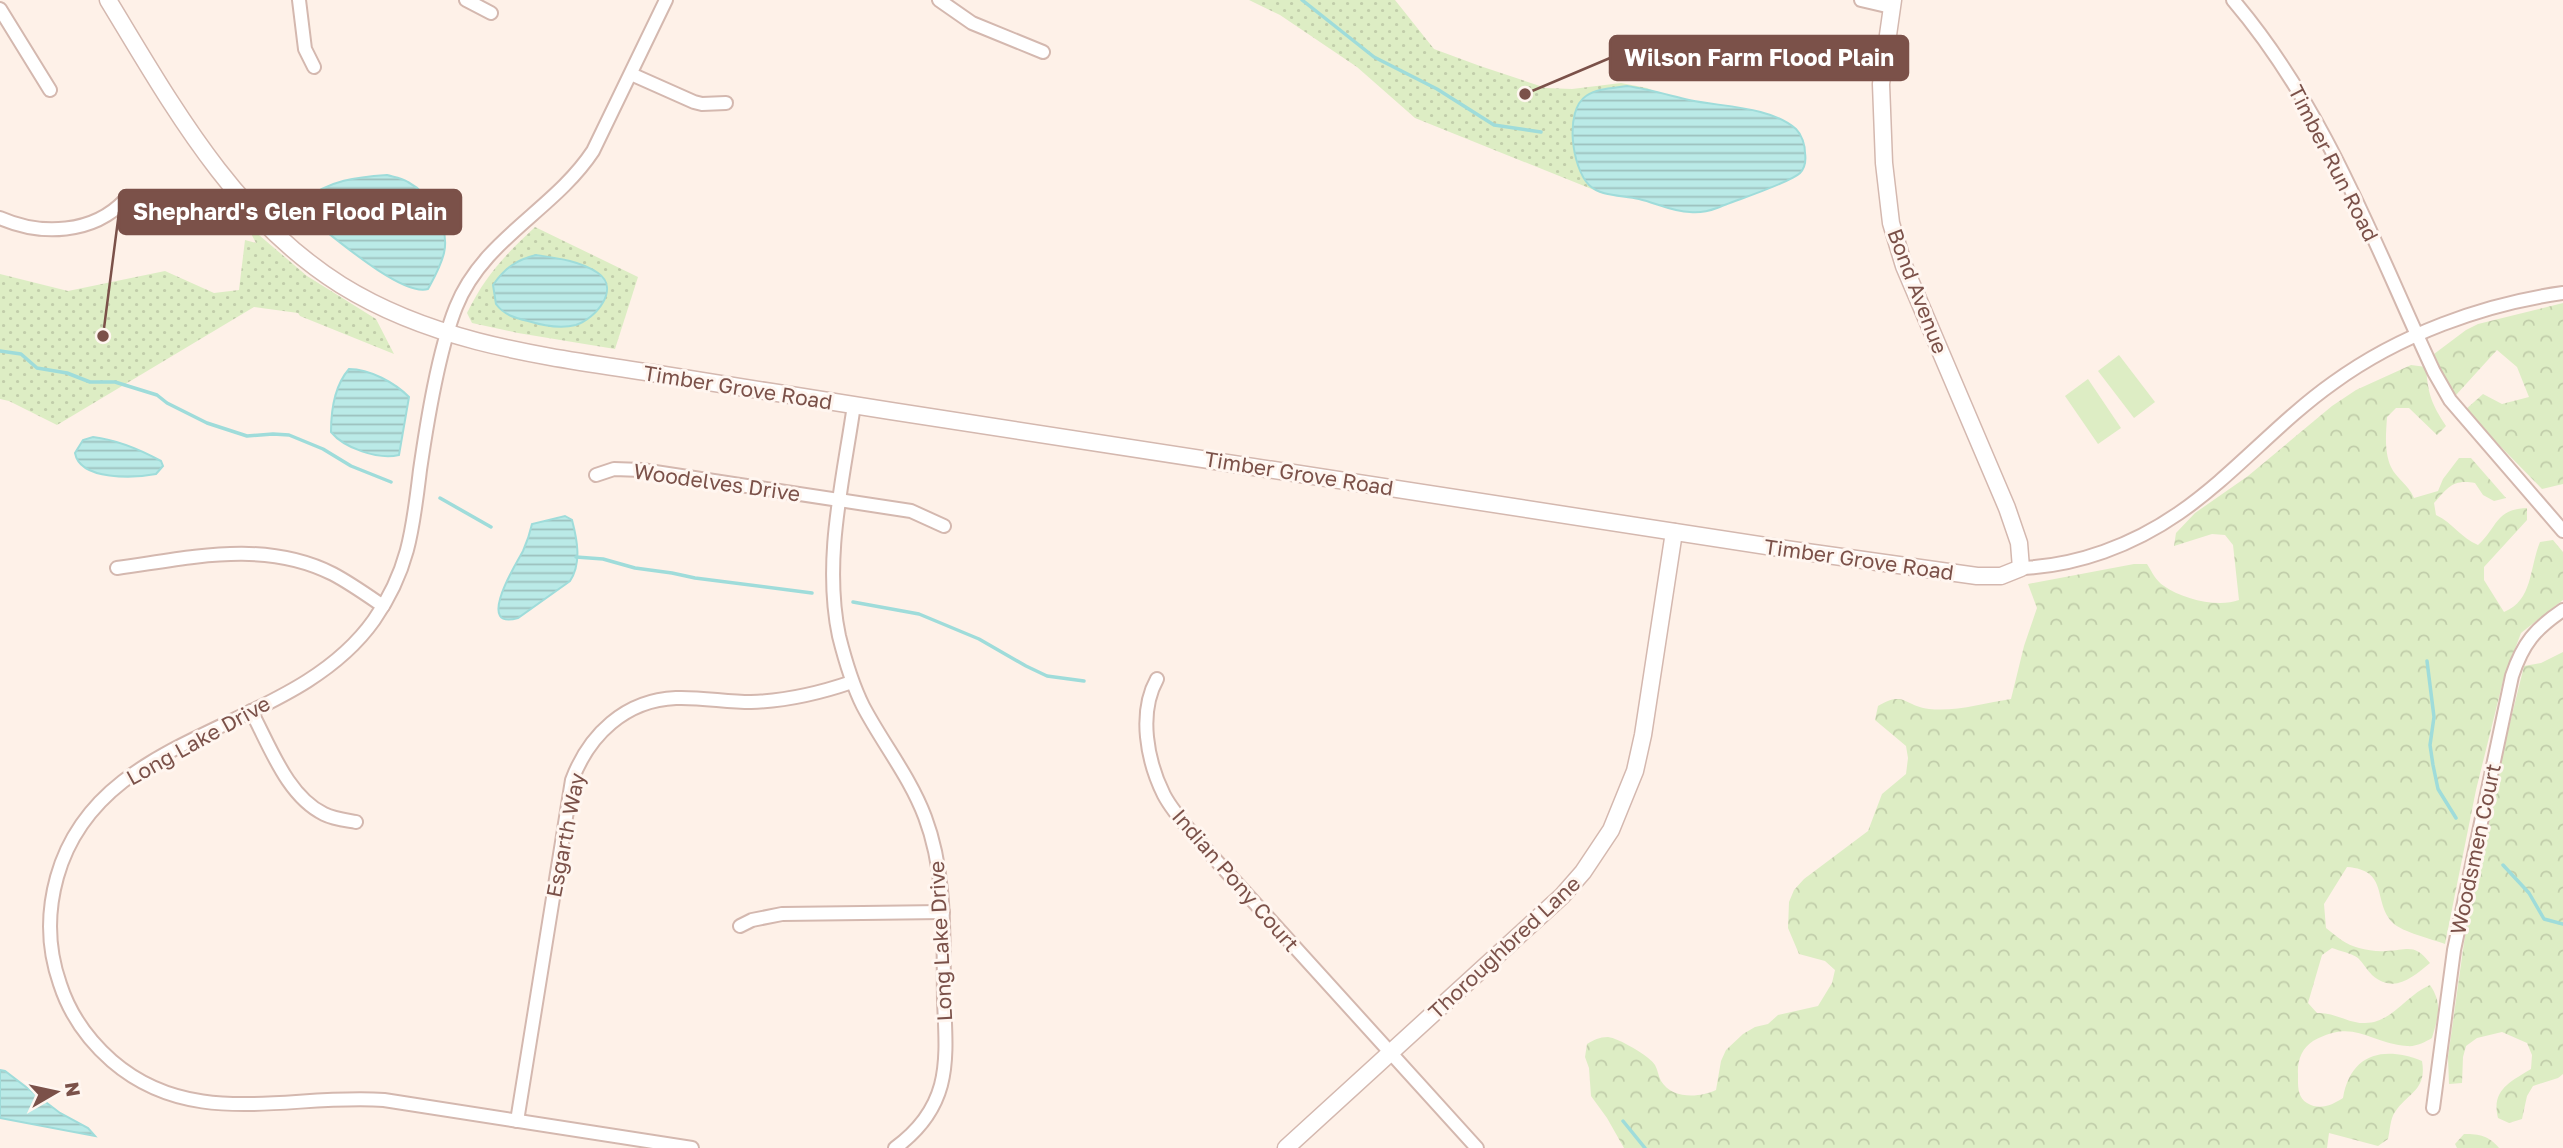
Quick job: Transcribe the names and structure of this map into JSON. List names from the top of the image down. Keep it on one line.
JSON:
{"streets":{"street":["Timber Run Road","Bond Avenue","Timber Grove Road","Woodelves Drive","Long Lake Drive","Esgarth Way","Woodsmen Court","Indian Pony Court","Thoroughbred Lane"]},"crossings":[["Timber Run Road","Timber Grove Road"],["Bond Avenue","Timber Grove Road"],["Timber Grove Road","Long Lake Drive"],["Timber Grove Road","Thoroughbred Lane"],["Woodelves Drive","Long Lake Drive"],["Long Lake Drive","Esgarth Way"],["Indian Pony Court","Thoroughbred Lane"]],"places":["Wilson Farm Flood Plain","Shephard's Glen Flood Plain"],"north":"right"}
